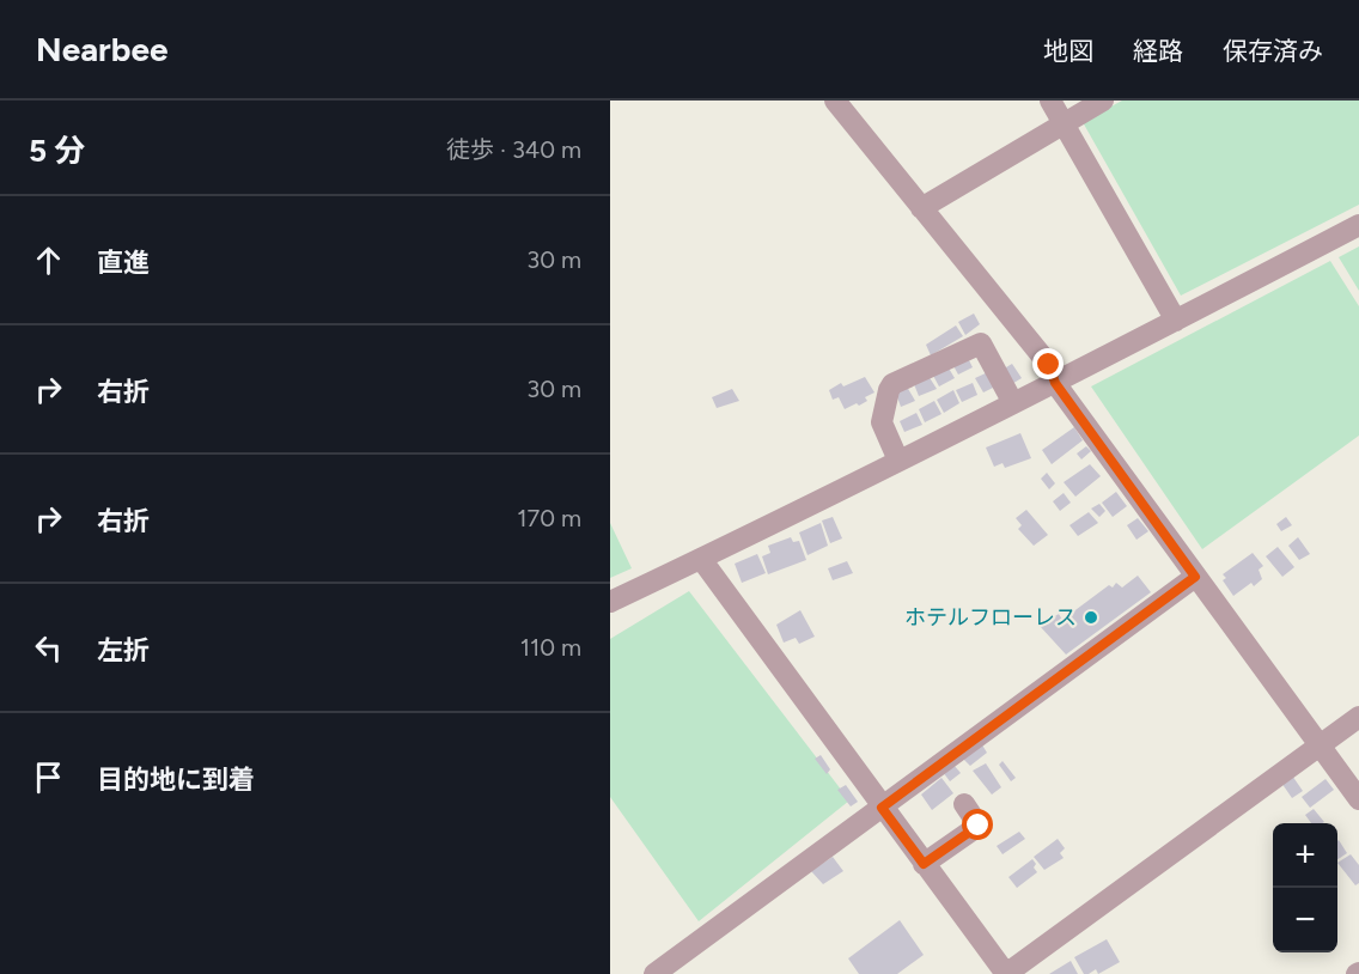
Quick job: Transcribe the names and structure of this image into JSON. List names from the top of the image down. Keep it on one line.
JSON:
{"places":["ホテルフローレス"],"page":{"header":"Nearbee","nav":["地図","経路","保存済み"],"heading":["5 分","徒歩 · 340 m"],"list":[["直進","30 m"],["右折","30 m"],["右折","170 m"],["左折","110 m"],"目的地に到着"],"map_buttons":["+","−"]}}
